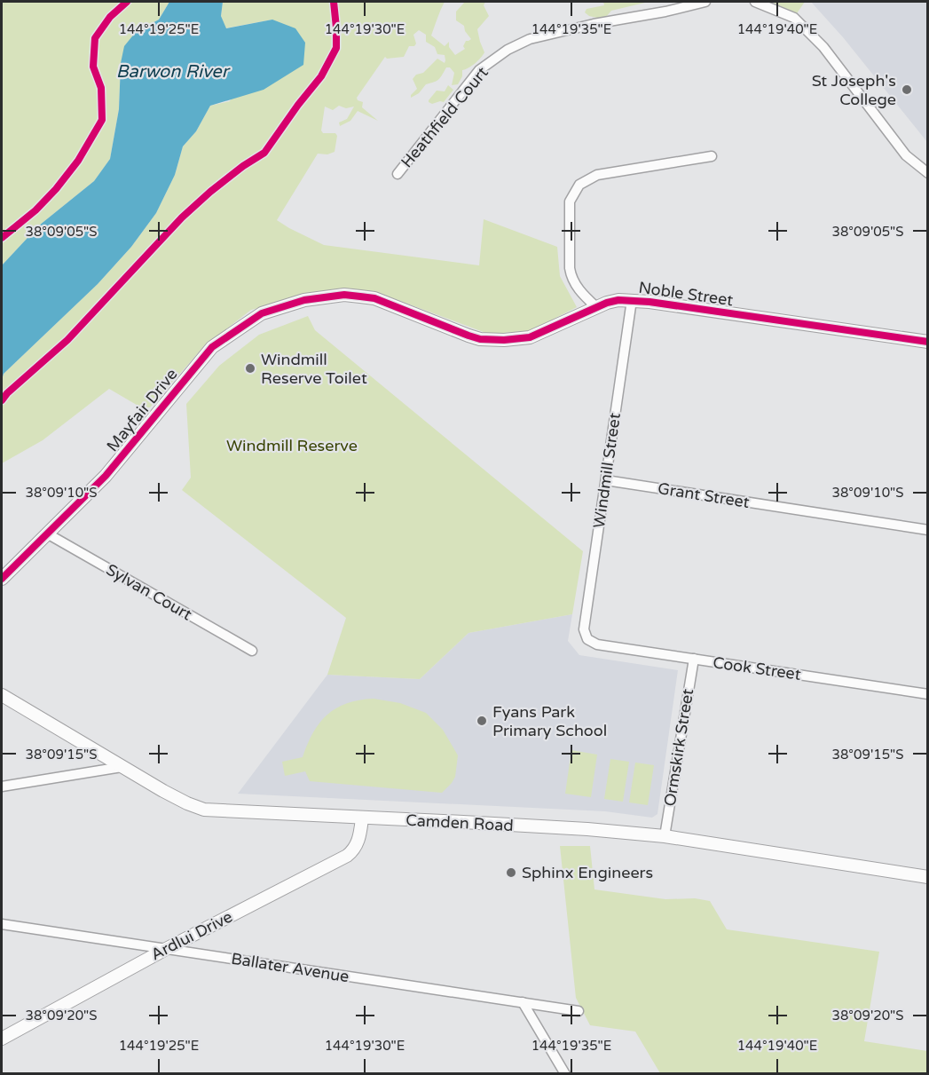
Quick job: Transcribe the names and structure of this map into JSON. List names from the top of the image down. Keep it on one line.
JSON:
{"streets":{"street":["Heathfield Court","Noble Street","Mayfair Drive","Windmill Street","Grant Street","Sylvan Court","Cook Street","Ormskirk Street","Camden Road","Ardlui Drive","Ballater Avenue"]},"crossings":[["Noble Street","Mayfair Drive"],["Noble Street","Windmill Street"],["Mayfair Drive","Sylvan Court"],["Windmill Street","Grant Street"],["Windmill Street","Cook Street"],["Cook Street","Ormskirk Street"],["Ormskirk Street","Camden Road"],["Camden Road","Ardlui Drive"],["Ardlui Drive","Ballater Avenue"]],"water":["Barwon River"],"parks":["Windmill Reserve"],"places":["St Joseph's College","Windmill Reserve Toilet","Fyans Park Primary School","Sphinx Engineers"],"coordinates":["144°19'25\"E","144°19'30\"E","144°19'35\"E","144°19'40\"E","38°09'05\"S","38°09'10\"S","38°09'15\"S","38°09'20\"S"]}
